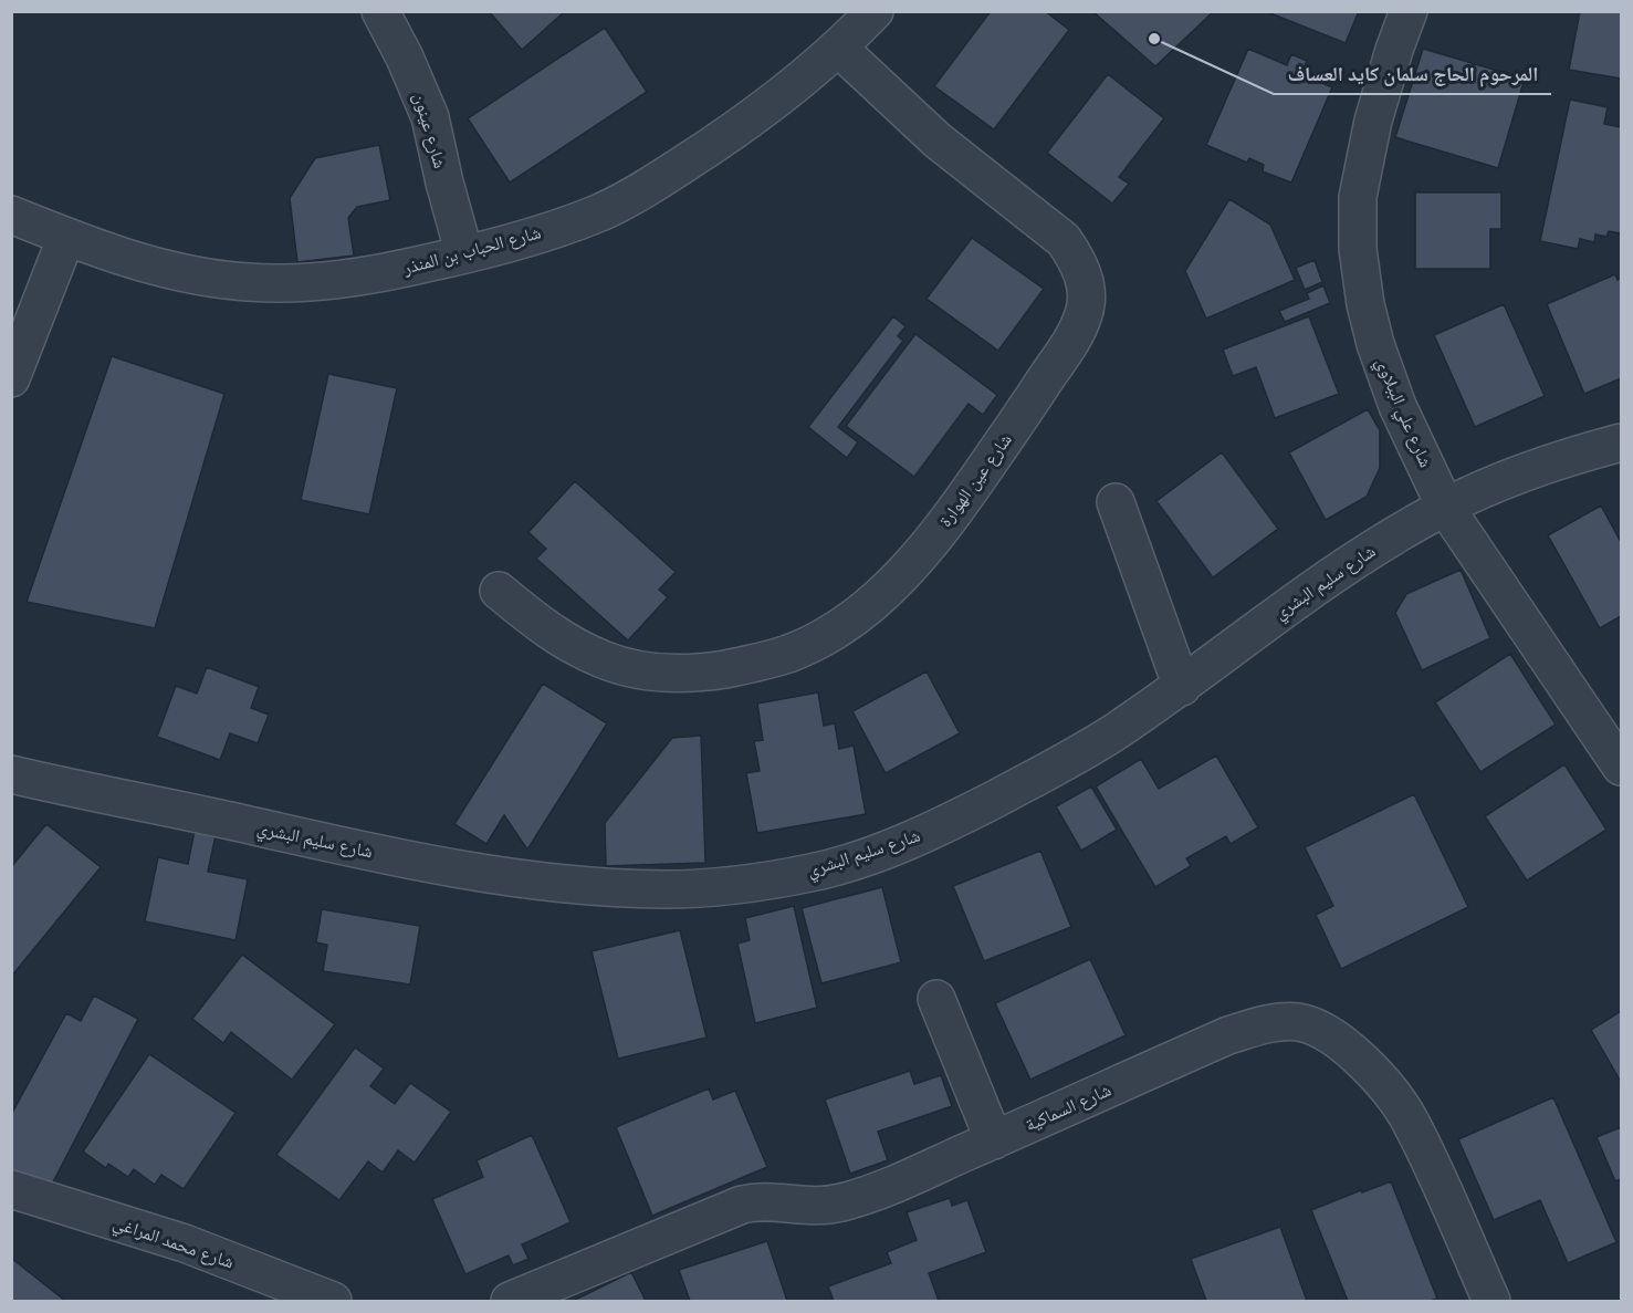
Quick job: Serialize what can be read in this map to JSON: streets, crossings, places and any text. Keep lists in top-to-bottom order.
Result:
{
  "streets": {
    "street": [
      "شارع عينون",
      "شارع الحباب بن المنذر",
      "شارع علي الببلاوي",
      "شارع عين الهوارة",
      "شارع سليم البشري",
      "شارع السماكية",
      "شارع محمد المراغي"
    ]
  },
  "crossings": [
    ["شارع عينون", "شارع الحباب بن المنذر"],
    ["شارع الحباب بن المنذر", "شارع عين الهوارة"],
    ["شارع علي الببلاوي", "شارع سليم البشري"]
  ],
  "places": ["المرحوم الحاج سلمان كايد العساف"]
}
